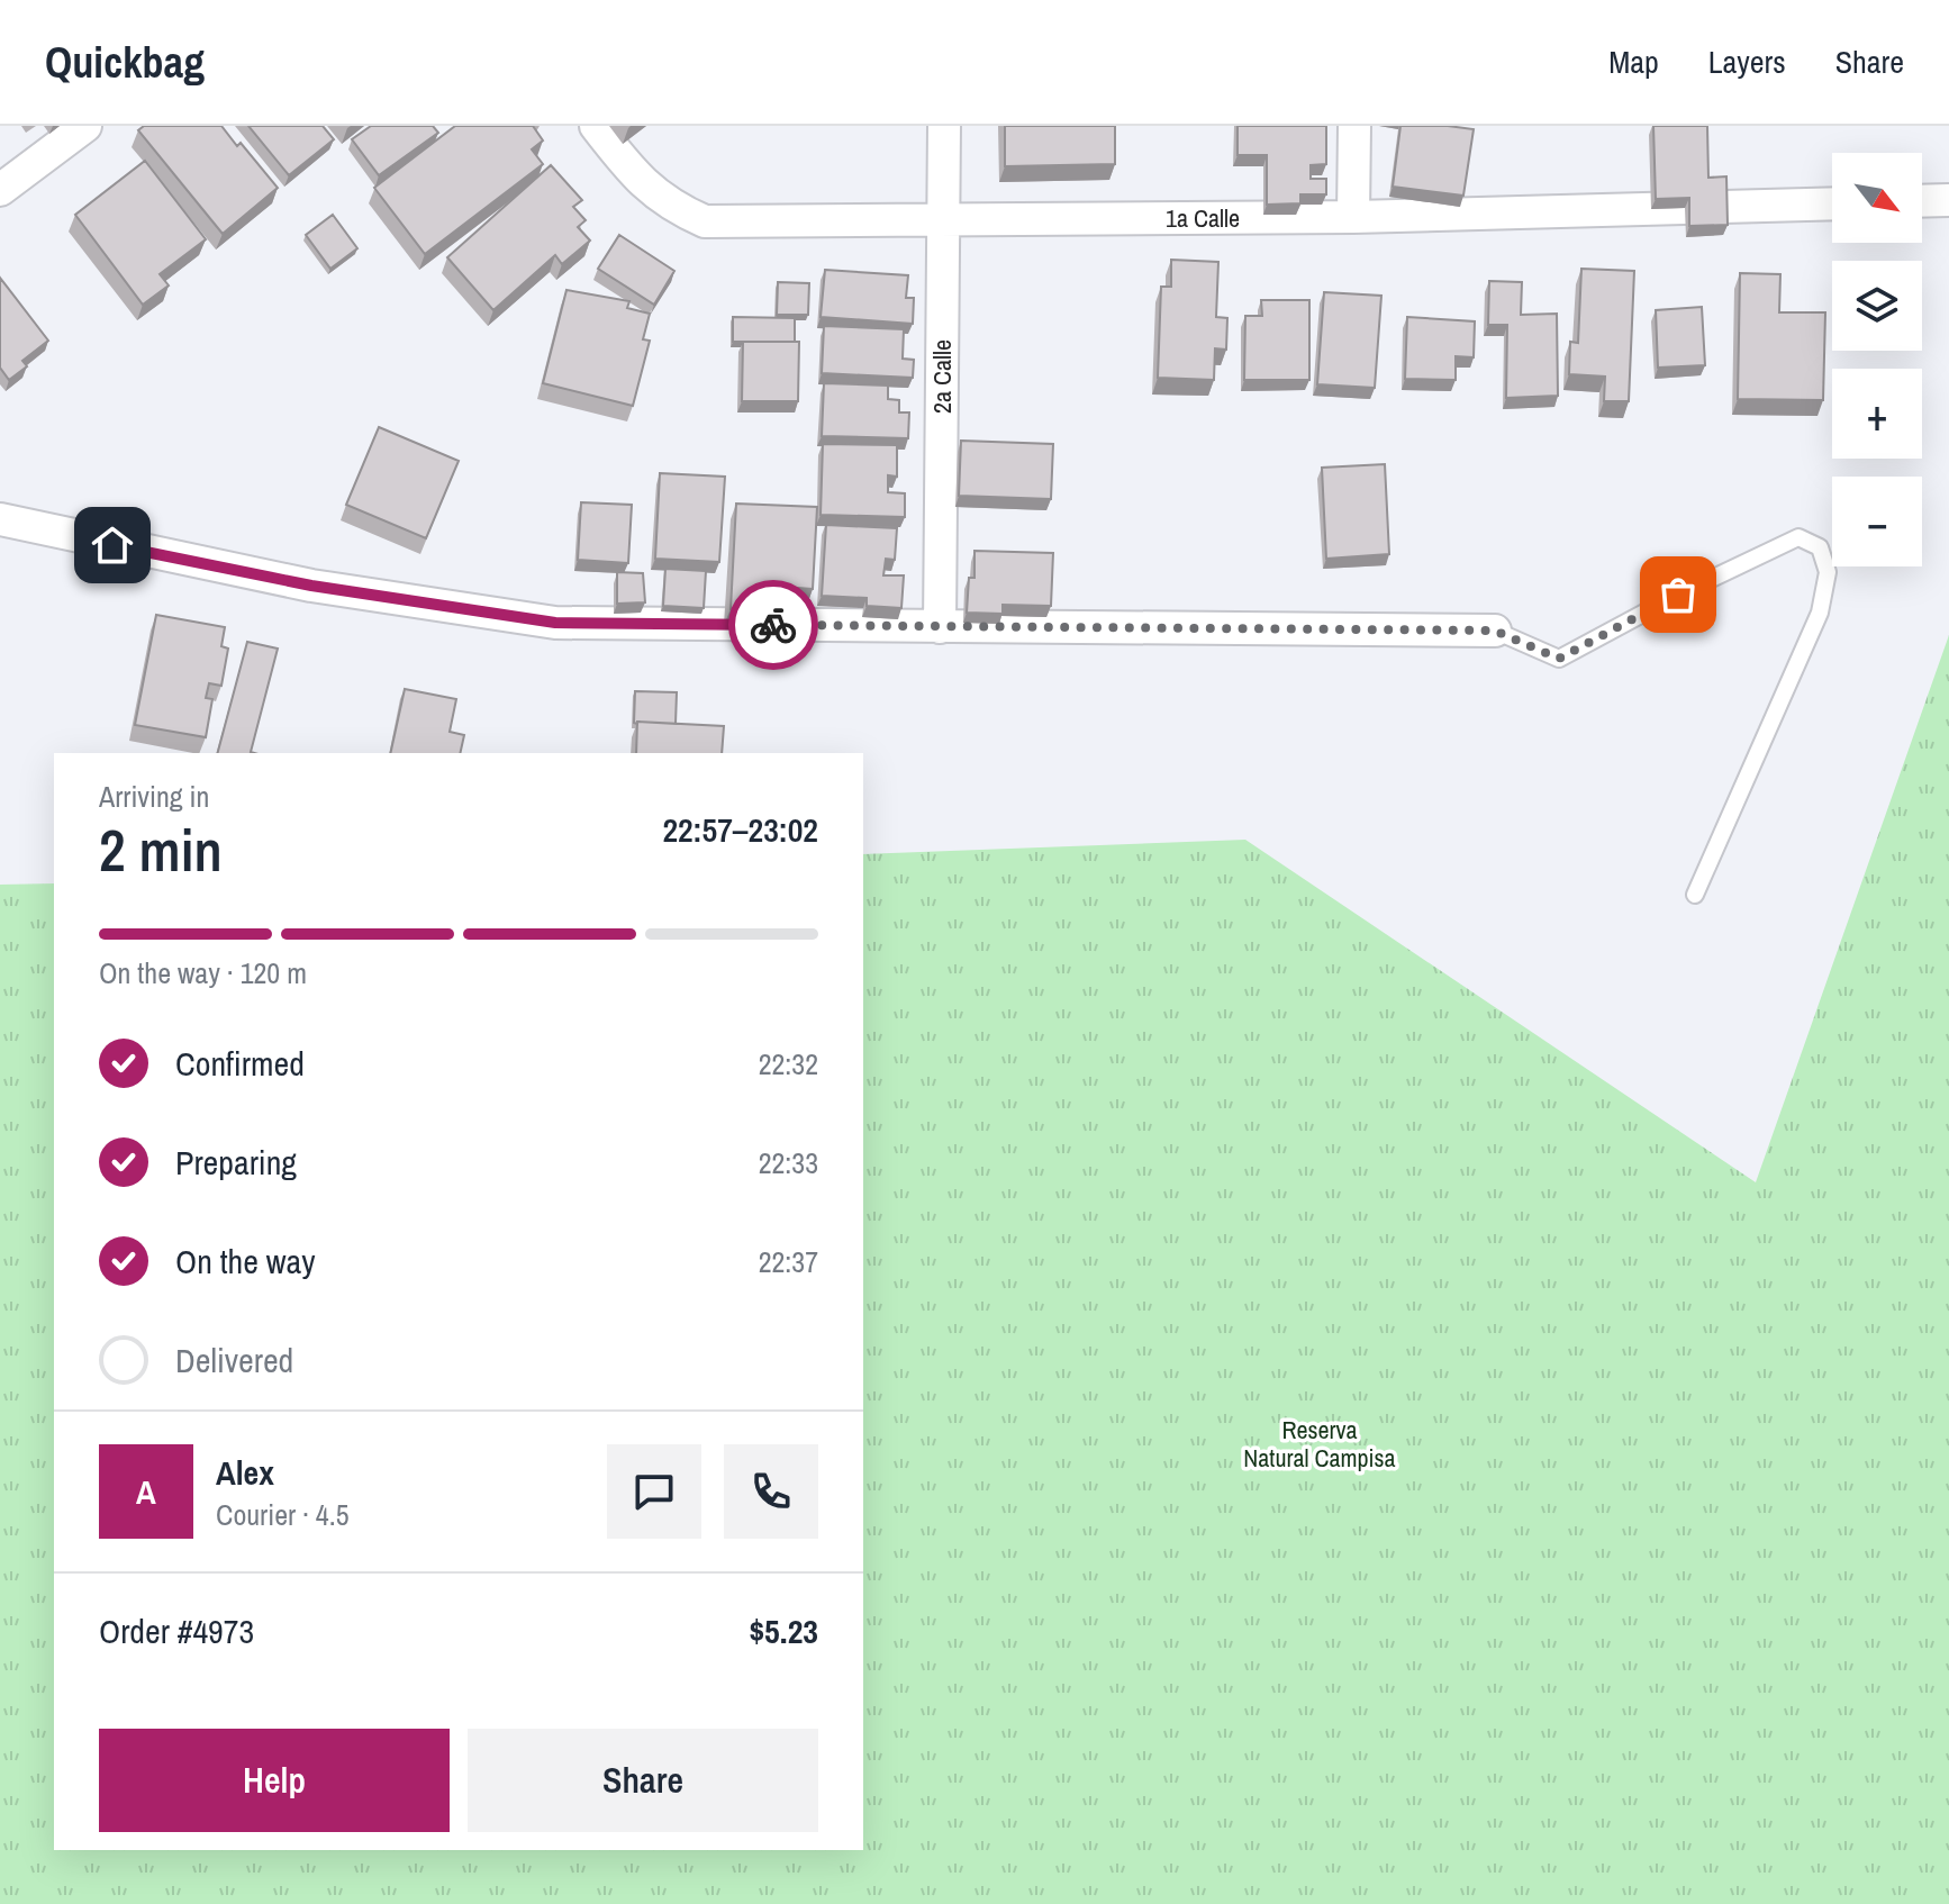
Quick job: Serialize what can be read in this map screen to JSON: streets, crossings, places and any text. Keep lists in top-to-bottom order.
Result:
{
  "streets": {
    "street": ["1a Calle", "2a Calle"]
  },
  "crossings": [
    ["1a Calle", "2a Calle"]
  ],
  "parks": ["Reserva Natural Campisa"],
  "north": "bottom right",
  "page": {
    "header": "Quickbag",
    "nav": ["Map", "Layers", "Share"],
    "map_buttons": ["+", "−"],
    "heading": ["2 min", "Arriving in", "22:57–23:02"],
    "panel": [
      "Alex",
      "Courier · 4.5",
      "Order #4973",
      "$5.23"
    ],
    "bar": "On the way · 120 m",
    "list": [
      ["Confirmed", "22:32"],
      ["Preparing", "22:33"],
      ["On the way", "22:37"],
      "Delivered"
    ],
    "round": "A",
    "buttons": ["Help", "Share"]
  }
}
